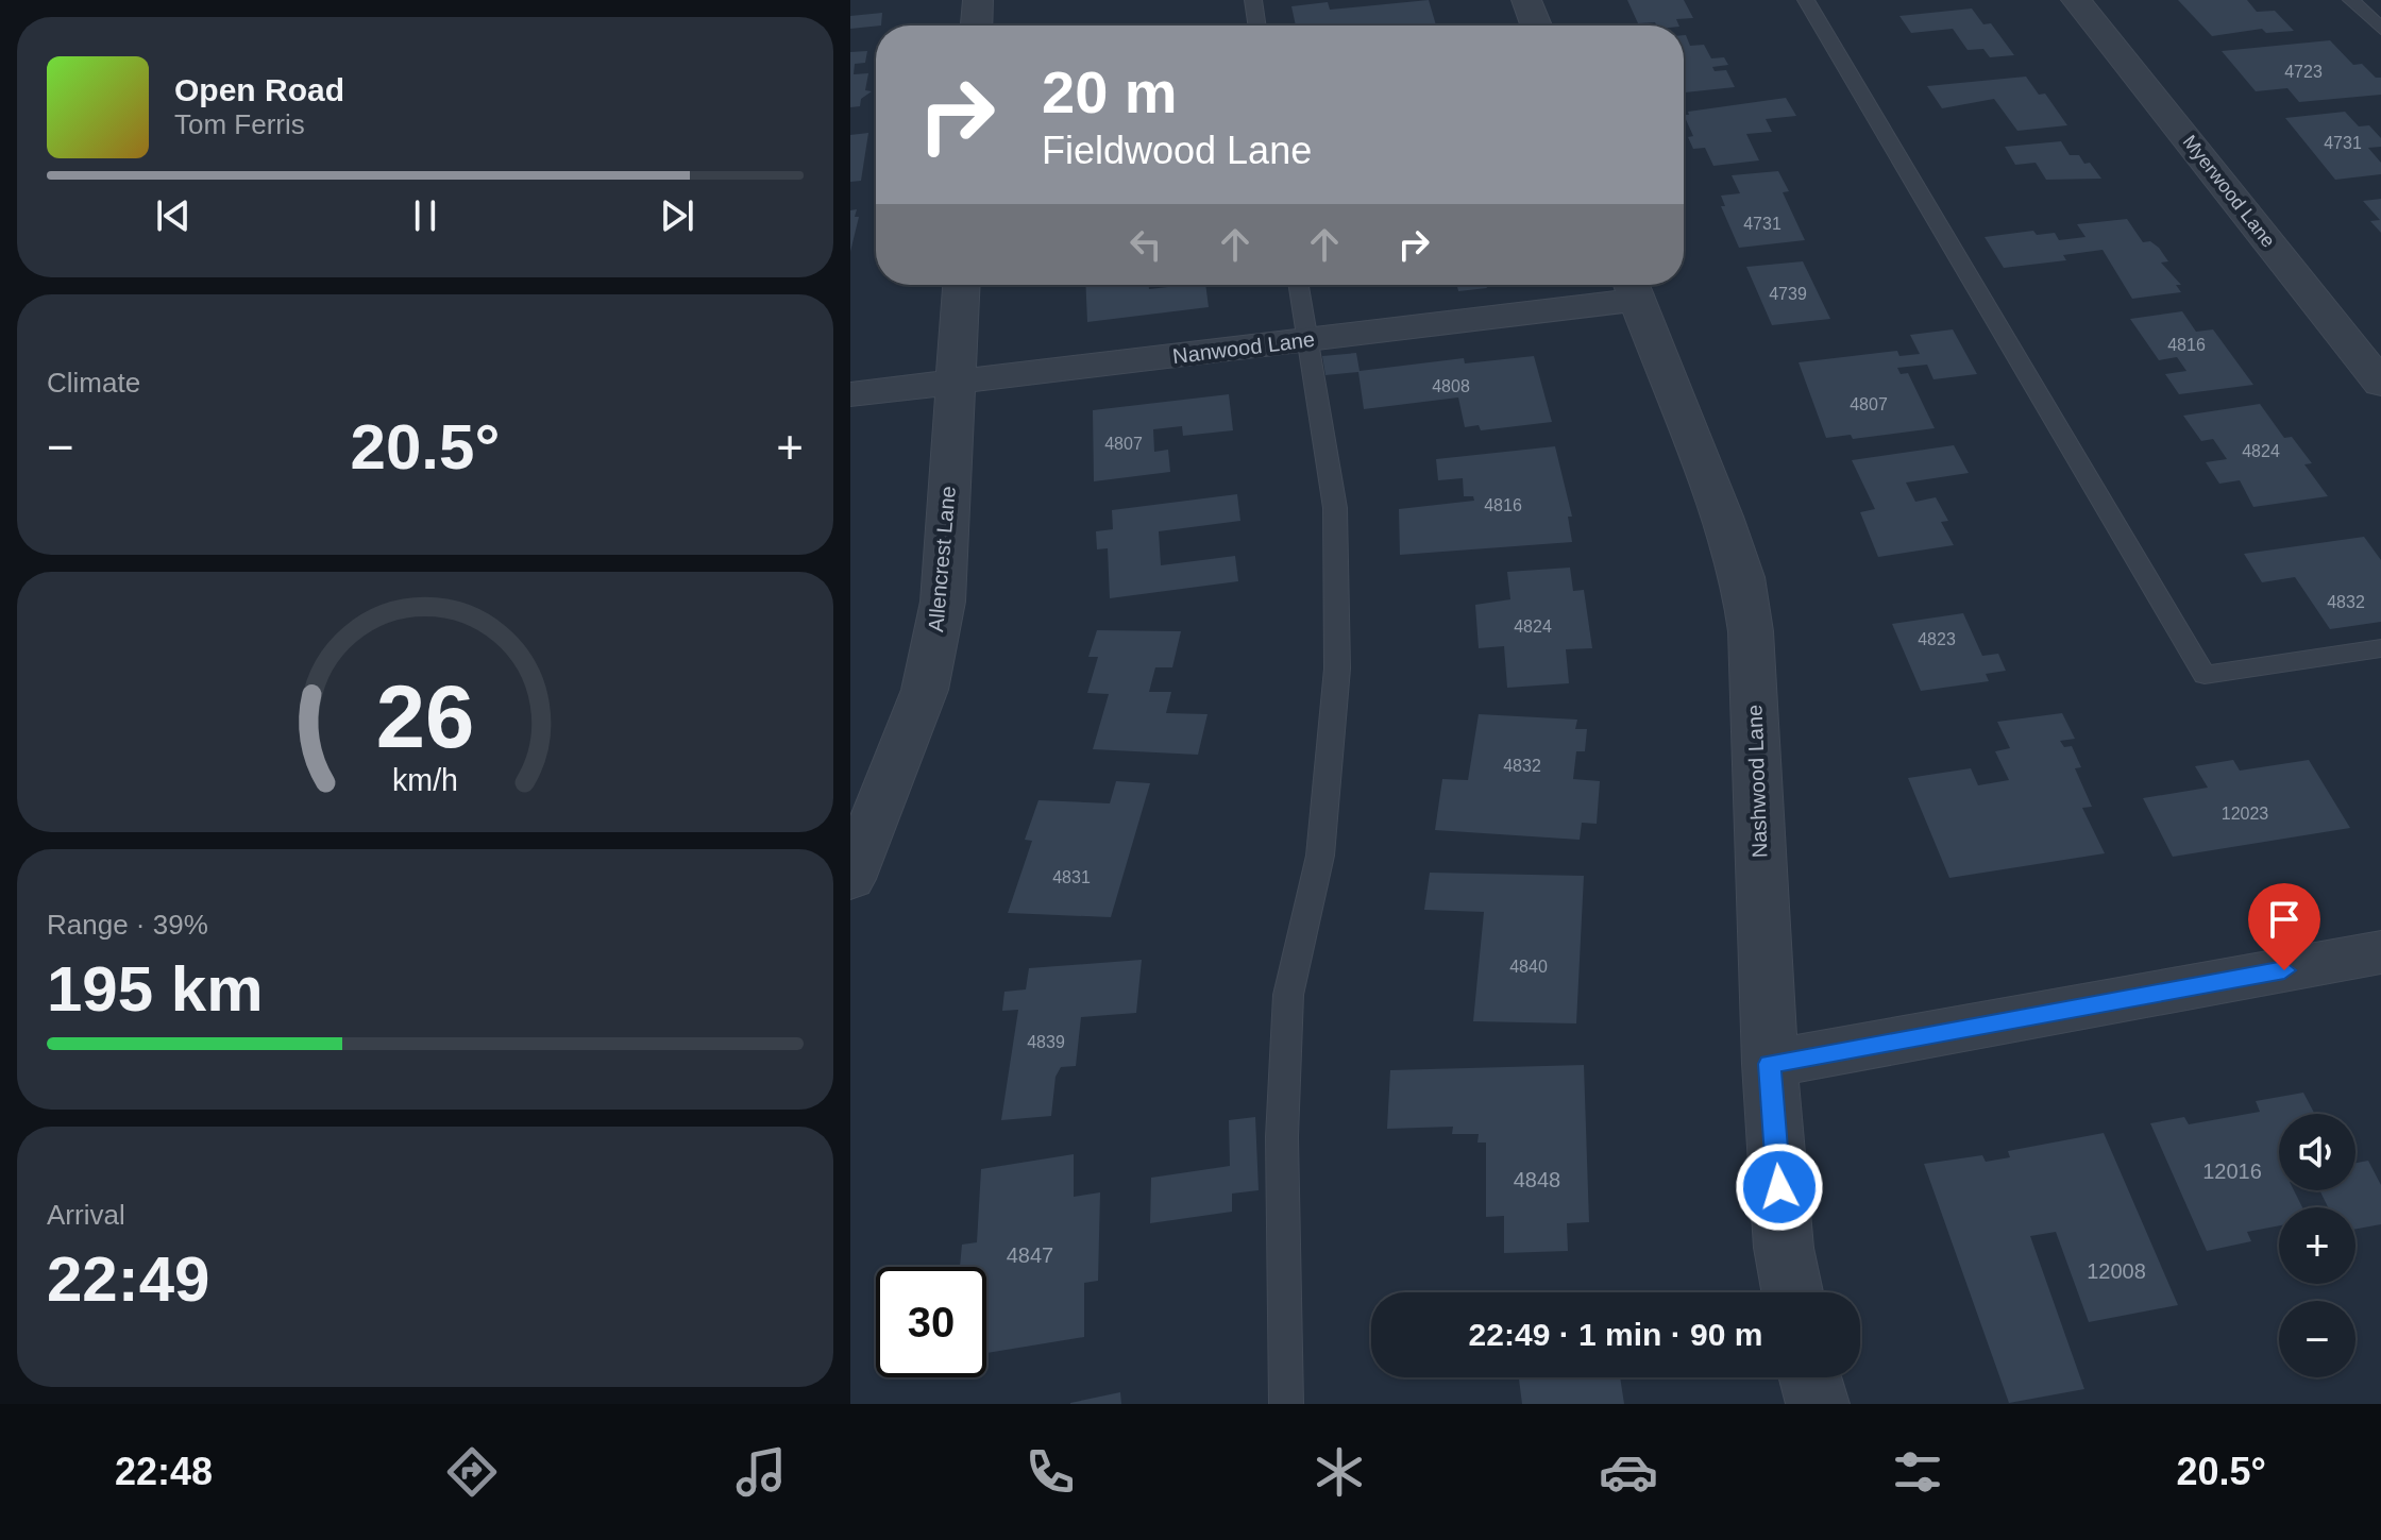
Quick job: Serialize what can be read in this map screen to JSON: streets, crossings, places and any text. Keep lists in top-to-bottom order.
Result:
{
  "streets": {
    "street": [
      "Myerwood Lane",
      "Nanwood Lane",
      "Allencrest Lane",
      "Nashwood Lane"
    ]
  },
  "crossings": [
    ["Nanwood Lane", "Allencrest Lane"],
    ["Nanwood Lane", "Nashwood Lane"]
  ],
  "house_numbers": [
    "4723",
    "4731",
    "4731",
    "4739",
    "4816",
    "4808",
    "4807",
    "4807",
    "4824",
    "4816",
    "4832",
    "4824",
    "4823",
    "4832",
    "12023",
    "4831",
    "4840",
    "4839",
    "12016",
    "4848",
    "4847",
    "12008"
  ],
  "page": {
    "turn": ["20 m", "Fieldwood Lane"],
    "song": ["Open Road", "Tom Ferris"],
    "tile": [
      "Climate",
      ["Range · 39%", "195 km"],
      ["Arrival", "22:49"]
    ],
    "heat": ["−", "20.5°", "+"],
    "map_buttons": ["+", "−"],
    "limit": "30",
    "trip": "22:49 · 1 min · 90 m",
    "tabs": ["22:48", "20.5°"],
    "gauge": ["26", "km/h"]
  }
}
